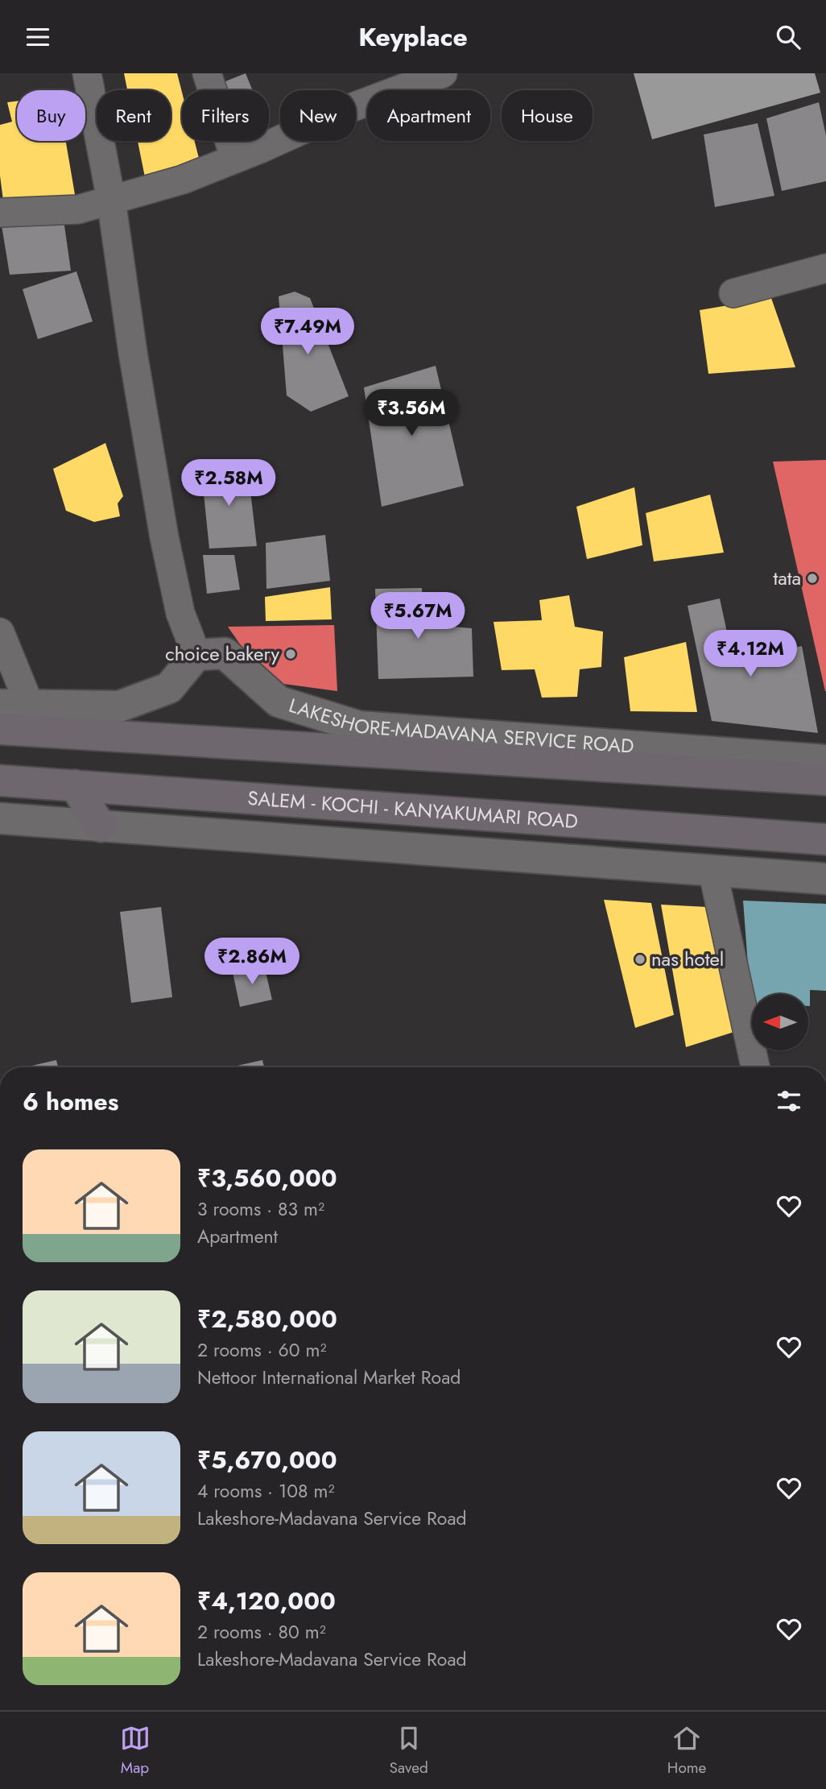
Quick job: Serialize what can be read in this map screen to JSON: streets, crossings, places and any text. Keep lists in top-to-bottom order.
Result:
{
  "streets": {
    "highway": ["SALEM - KOCHI - KANYAKUMARI ROAD"],
    "street": ["LAKESHORE-MADAVANA SERVICE ROAD"]
  },
  "places": ["tata", "choice bakery", "nas hotel"],
  "north": "left",
  "page": {
    "header": "Keyplace",
    "chip": [
      "Buy",
      "Rent",
      "Filters",
      "New",
      "Apartment",
      "House"
    ],
    "price": [
      "₹7.49M",
      "₹3.56M",
      "₹2.58M",
      "₹5.67M",
      "₹4.12M",
      "₹2.86M"
    ],
    "heading": "6 homes",
    "list": [
      {
        "name": "₹3,560,000",
        "note": "3 rooms · 83 m² · Apartment"
      },
      {
        "name": "₹2,580,000",
        "note": "2 rooms · 60 m² · Nettoor International Market Road"
      },
      {
        "name": "₹5,670,000",
        "note": "4 rooms · 108 m² · Lakeshore-Madavana Service Road"
      },
      {
        "name": "₹4,120,000",
        "note": "2 rooms · 80 m² · Lakeshore-Madavana Service Road"
      }
    ],
    "tabs": ["Map", "Saved", "Home"]
  }
}
